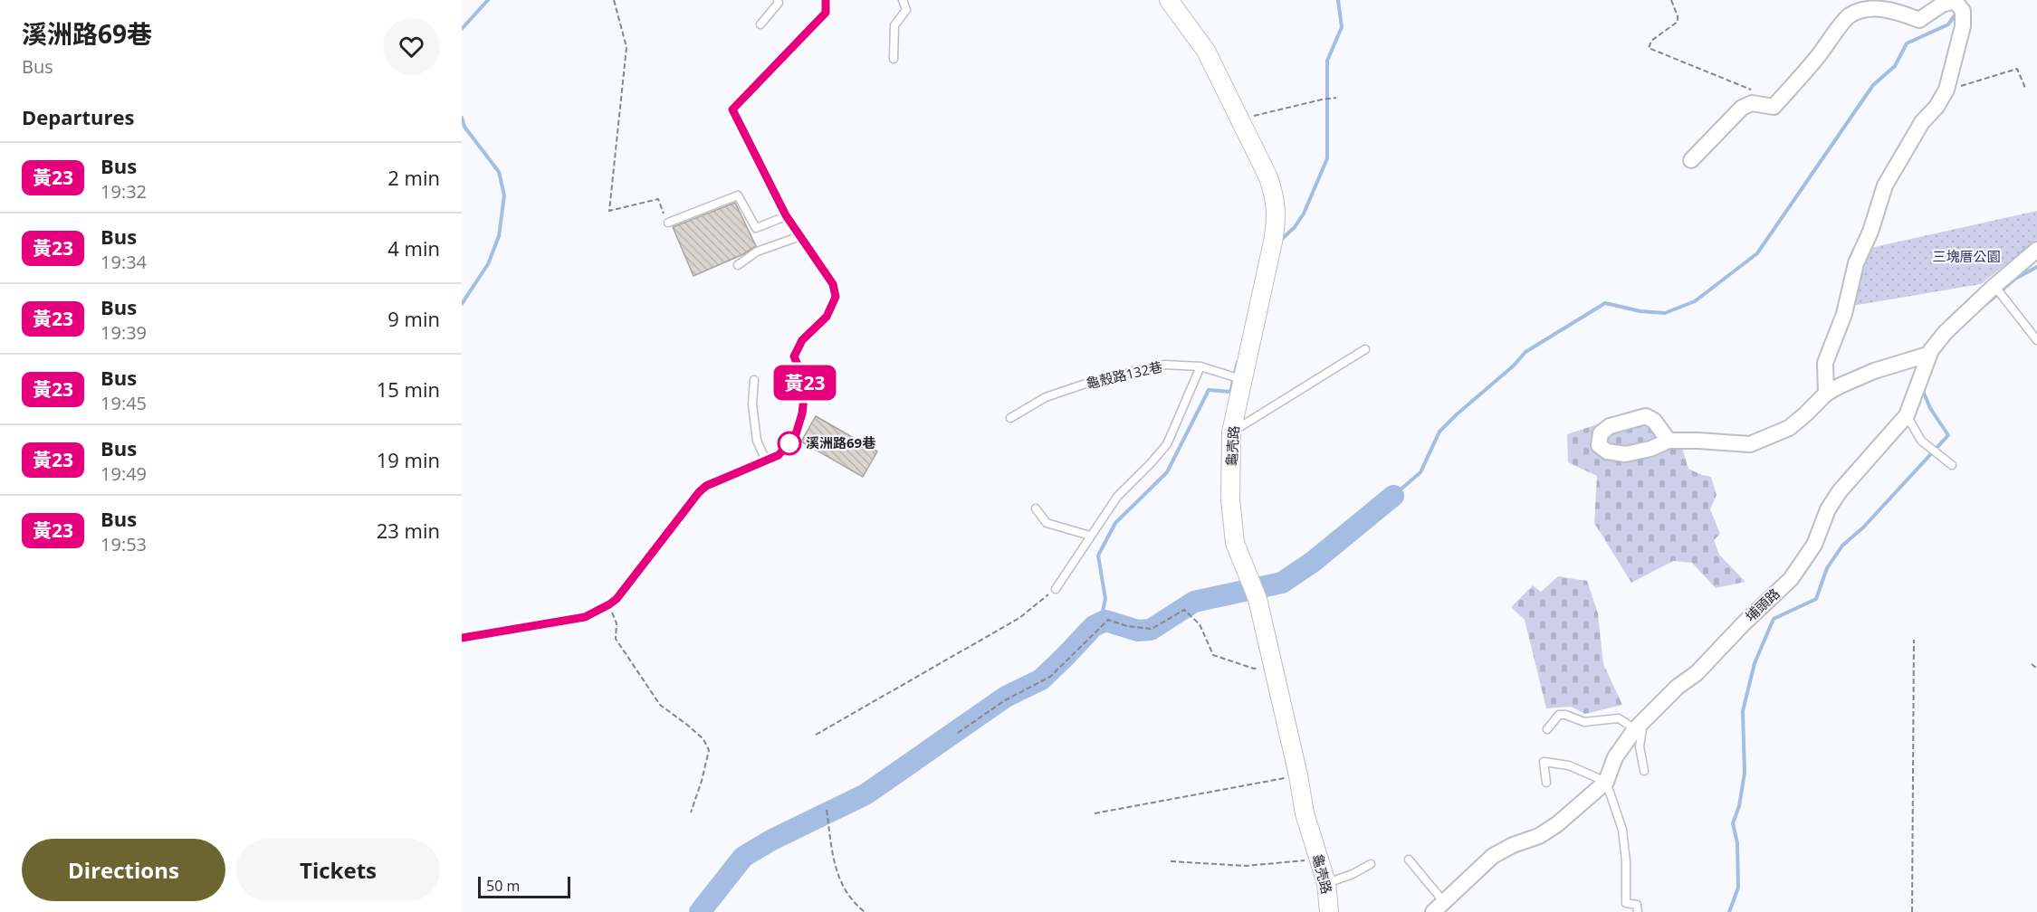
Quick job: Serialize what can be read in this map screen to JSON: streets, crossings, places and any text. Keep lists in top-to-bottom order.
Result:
{
  "streets": {
    "street": ["龜壳路", "埔頭路"],
    "lane": ["龜殼路132巷"]
  },
  "crossings": [
    ["龜殼路132巷", "龜壳路"]
  ],
  "parks": ["三塊厝公園"],
  "places": ["溪洲路69巷"],
  "lines": ["bus line 黃23"],
  "scale_bar": "50 m",
  "page": {
    "heading": [
      ["溪洲路69巷", "Bus"],
      "Departures"
    ],
    "on_map": "黃23",
    "list": [
      {
        "mark": "黃23",
        "name": "Bus",
        "note": "19:32",
        "value": "2 min"
      },
      {
        "mark": "黃23",
        "name": "Bus",
        "note": "19:34",
        "value": "4 min"
      },
      {
        "mark": "黃23",
        "name": "Bus",
        "note": "19:39",
        "value": "9 min"
      },
      {
        "mark": "黃23",
        "name": "Bus",
        "note": "19:45",
        "value": "15 min"
      },
      {
        "mark": "黃23",
        "name": "Bus",
        "note": "19:49",
        "value": "19 min"
      },
      {
        "mark": "黃23",
        "name": "Bus",
        "note": "19:53",
        "value": "23 min"
      }
    ],
    "buttons": ["Directions", "Tickets"],
    "scale": "50 m"
  }
}
